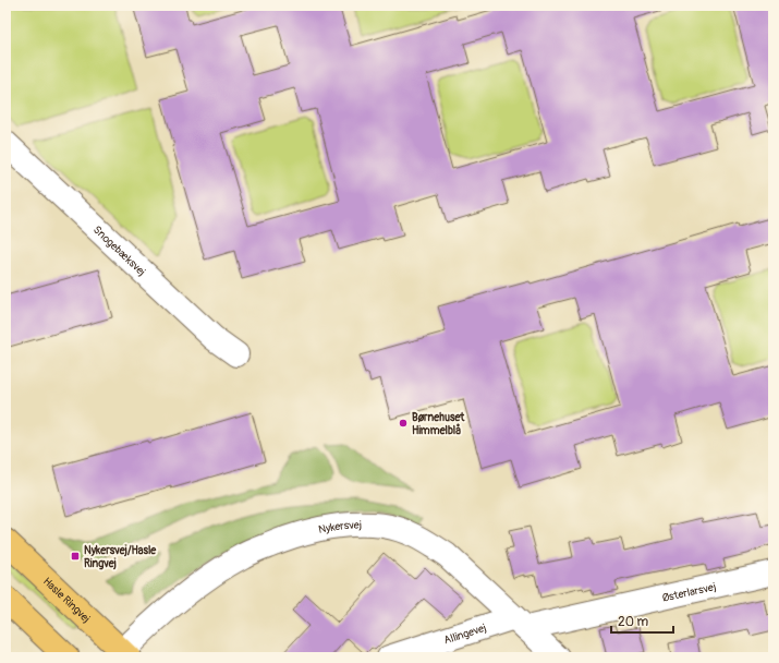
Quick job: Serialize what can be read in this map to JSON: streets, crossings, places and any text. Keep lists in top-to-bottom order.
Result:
{
  "streets": {
    "main road": ["Hasle Ringvej"],
    "street": [
      "Snogebæksvej",
      "Nykersvej",
      "Østerlarsvej",
      "Allingevej"
    ]
  },
  "crossings": [
    ["Nykersvej", "Østerlarsvej"],
    ["Nykersvej", "Hasle Ringvej"],
    ["Nykersvej", "Allingevej"],
    ["Østerlarsvej", "Allingevej"]
  ],
  "places": {
    "other": ["Børnehuset Himmelblå"],
    "transit": ["Nykersvej/Hasle Ringvej"]
  },
  "scale_bar": "20 m"
}
